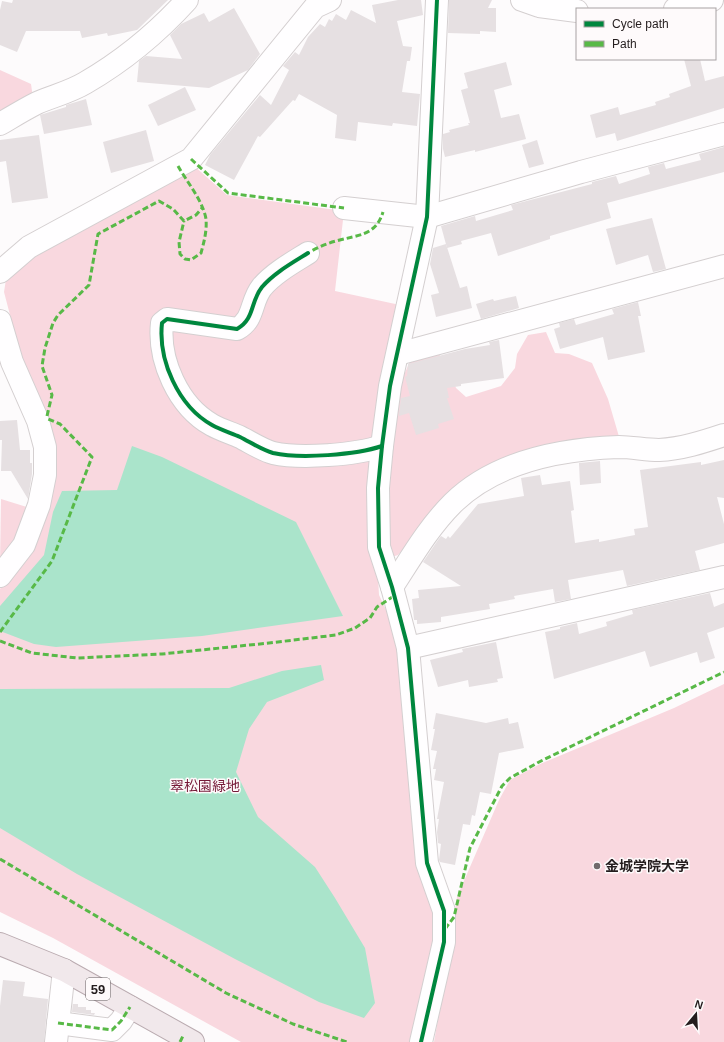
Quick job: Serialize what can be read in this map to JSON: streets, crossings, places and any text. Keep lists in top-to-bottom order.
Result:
{
  "streets": {
    "main road": ["59"]
  },
  "parks": ["翠松園緑地"],
  "places": ["金城学院大学"],
  "legend": ["Cycle path", "Path"],
  "north": "top"
}
